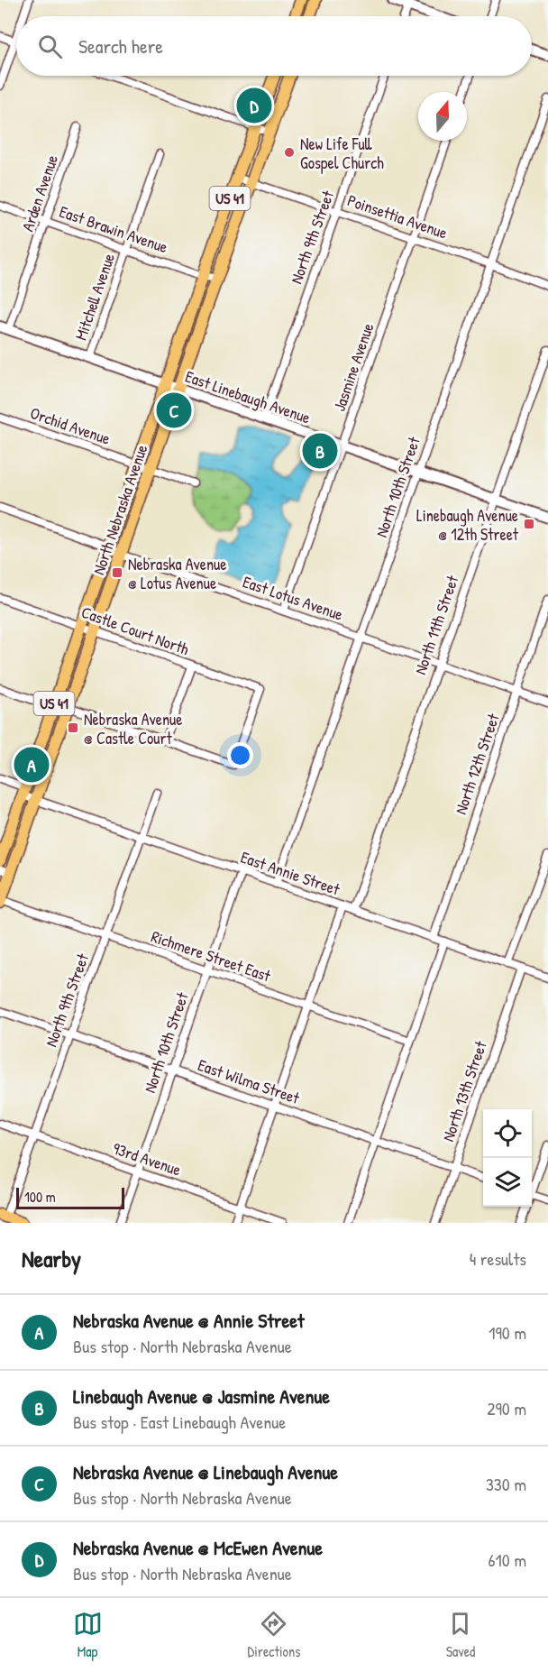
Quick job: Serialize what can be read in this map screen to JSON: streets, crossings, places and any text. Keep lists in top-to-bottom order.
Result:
{
  "streets": {
    "main road": ["US 41", "North Nebraska Avenue"],
    "street": [
      "Arden Avenue",
      "Poinsettia Avenue",
      "East Brawin Avenue",
      "North 9th Street",
      "Mitchell Avenue",
      "Jasmine Avenue",
      "East Linebaugh Avenue",
      "Orchid Avenue",
      "North 10th Street",
      "East Lotus Avenue",
      "North 11th Street",
      "Castle Court North",
      "North 12th Street",
      "East Annie Street",
      "Richmere Street East",
      "East Wilma Street",
      "North 13th Street",
      "93rd Avenue"
    ]
  },
  "crossings": [
    ["Arden Avenue", "East Brawin Avenue"],
    ["Arden Avenue", "East Linebaugh Avenue"],
    ["Poinsettia Avenue", "North 9th Street"],
    ["Poinsettia Avenue", "Jasmine Avenue"],
    ["Poinsettia Avenue", "North 10th Street"],
    ["Poinsettia Avenue", "North Nebraska Avenue"],
    ["East Brawin Avenue", "Mitchell Avenue"],
    ["East Brawin Avenue", "North Nebraska Avenue"],
    ["North 9th Street", "East Linebaugh Avenue"],
    ["North 9th Street", "East Annie Street"],
    ["North 9th Street", "Richmere Street East"],
    ["North 9th Street", "East Wilma Street"],
    ["North 9th Street", "93rd Avenue"],
    ["Mitchell Avenue", "East Linebaugh Avenue"],
    ["Jasmine Avenue", "East Linebaugh Avenue"],
    ["Jasmine Avenue", "East Lotus Avenue"],
    ["East Linebaugh Avenue", "North 10th Street"],
    ["East Linebaugh Avenue", "North Nebraska Avenue"],
    ["East Linebaugh Avenue", "North 11th Street"],
    ["Orchid Avenue", "North Nebraska Avenue"],
    ["North 10th Street", "East Lotus Avenue"],
    ["North 10th Street", "East Annie Street"],
    ["North 10th Street", "Richmere Street East"],
    ["North 10th Street", "East Wilma Street"],
    ["North 10th Street", "93rd Avenue"],
    ["North Nebraska Avenue", "East Lotus Avenue"],
    ["North Nebraska Avenue", "Castle Court North"],
    ["North Nebraska Avenue", "East Annie Street"],
    ["North Nebraska Avenue", "Richmere Street East"],
    ["East Lotus Avenue", "North 11th Street"],
    ["East Lotus Avenue", "North 12th Street"],
    ["North 11th Street", "East Annie Street"],
    ["North 12th Street", "East Annie Street"],
    ["East Annie Street", "North 13th Street"],
    ["East Wilma Street", "North 13th Street"]
  ],
  "places": {
    "other": ["New Life Full Gospel Church"],
    "transit": ["Linebaugh Avenue @ 12th Street", "Nebraska Avenue @ Lotus Avenue", "Nebraska Avenue @ Castle Court"]
  },
  "scale_bar": "100 m",
  "north": "top",
  "page": {
    "search": "Search here",
    "pins": [
      "D",
      "C",
      "B",
      "A"
    ],
    "scale": "100 m",
    "heading": ["Nearby", "4 results"],
    "list": [
      {
        "mark": "A",
        "name": "Nebraska Avenue @ Annie Street",
        "note": "Bus stop · North Nebraska Avenue",
        "value": "190 m"
      },
      {
        "mark": "B",
        "name": "Linebaugh Avenue @ Jasmine Avenue",
        "note": "Bus stop · East Linebaugh Avenue",
        "value": "290 m"
      },
      {
        "mark": "C",
        "name": "Nebraska Avenue @ Linebaugh Avenue",
        "note": "Bus stop · North Nebraska Avenue",
        "value": "330 m"
      },
      {
        "mark": "D",
        "name": "Nebraska Avenue @ McEwen Avenue",
        "note": "Bus stop · North Nebraska Avenue",
        "value": "610 m"
      }
    ],
    "nav": ["Map", "Directions", "Saved"]
  }
}
